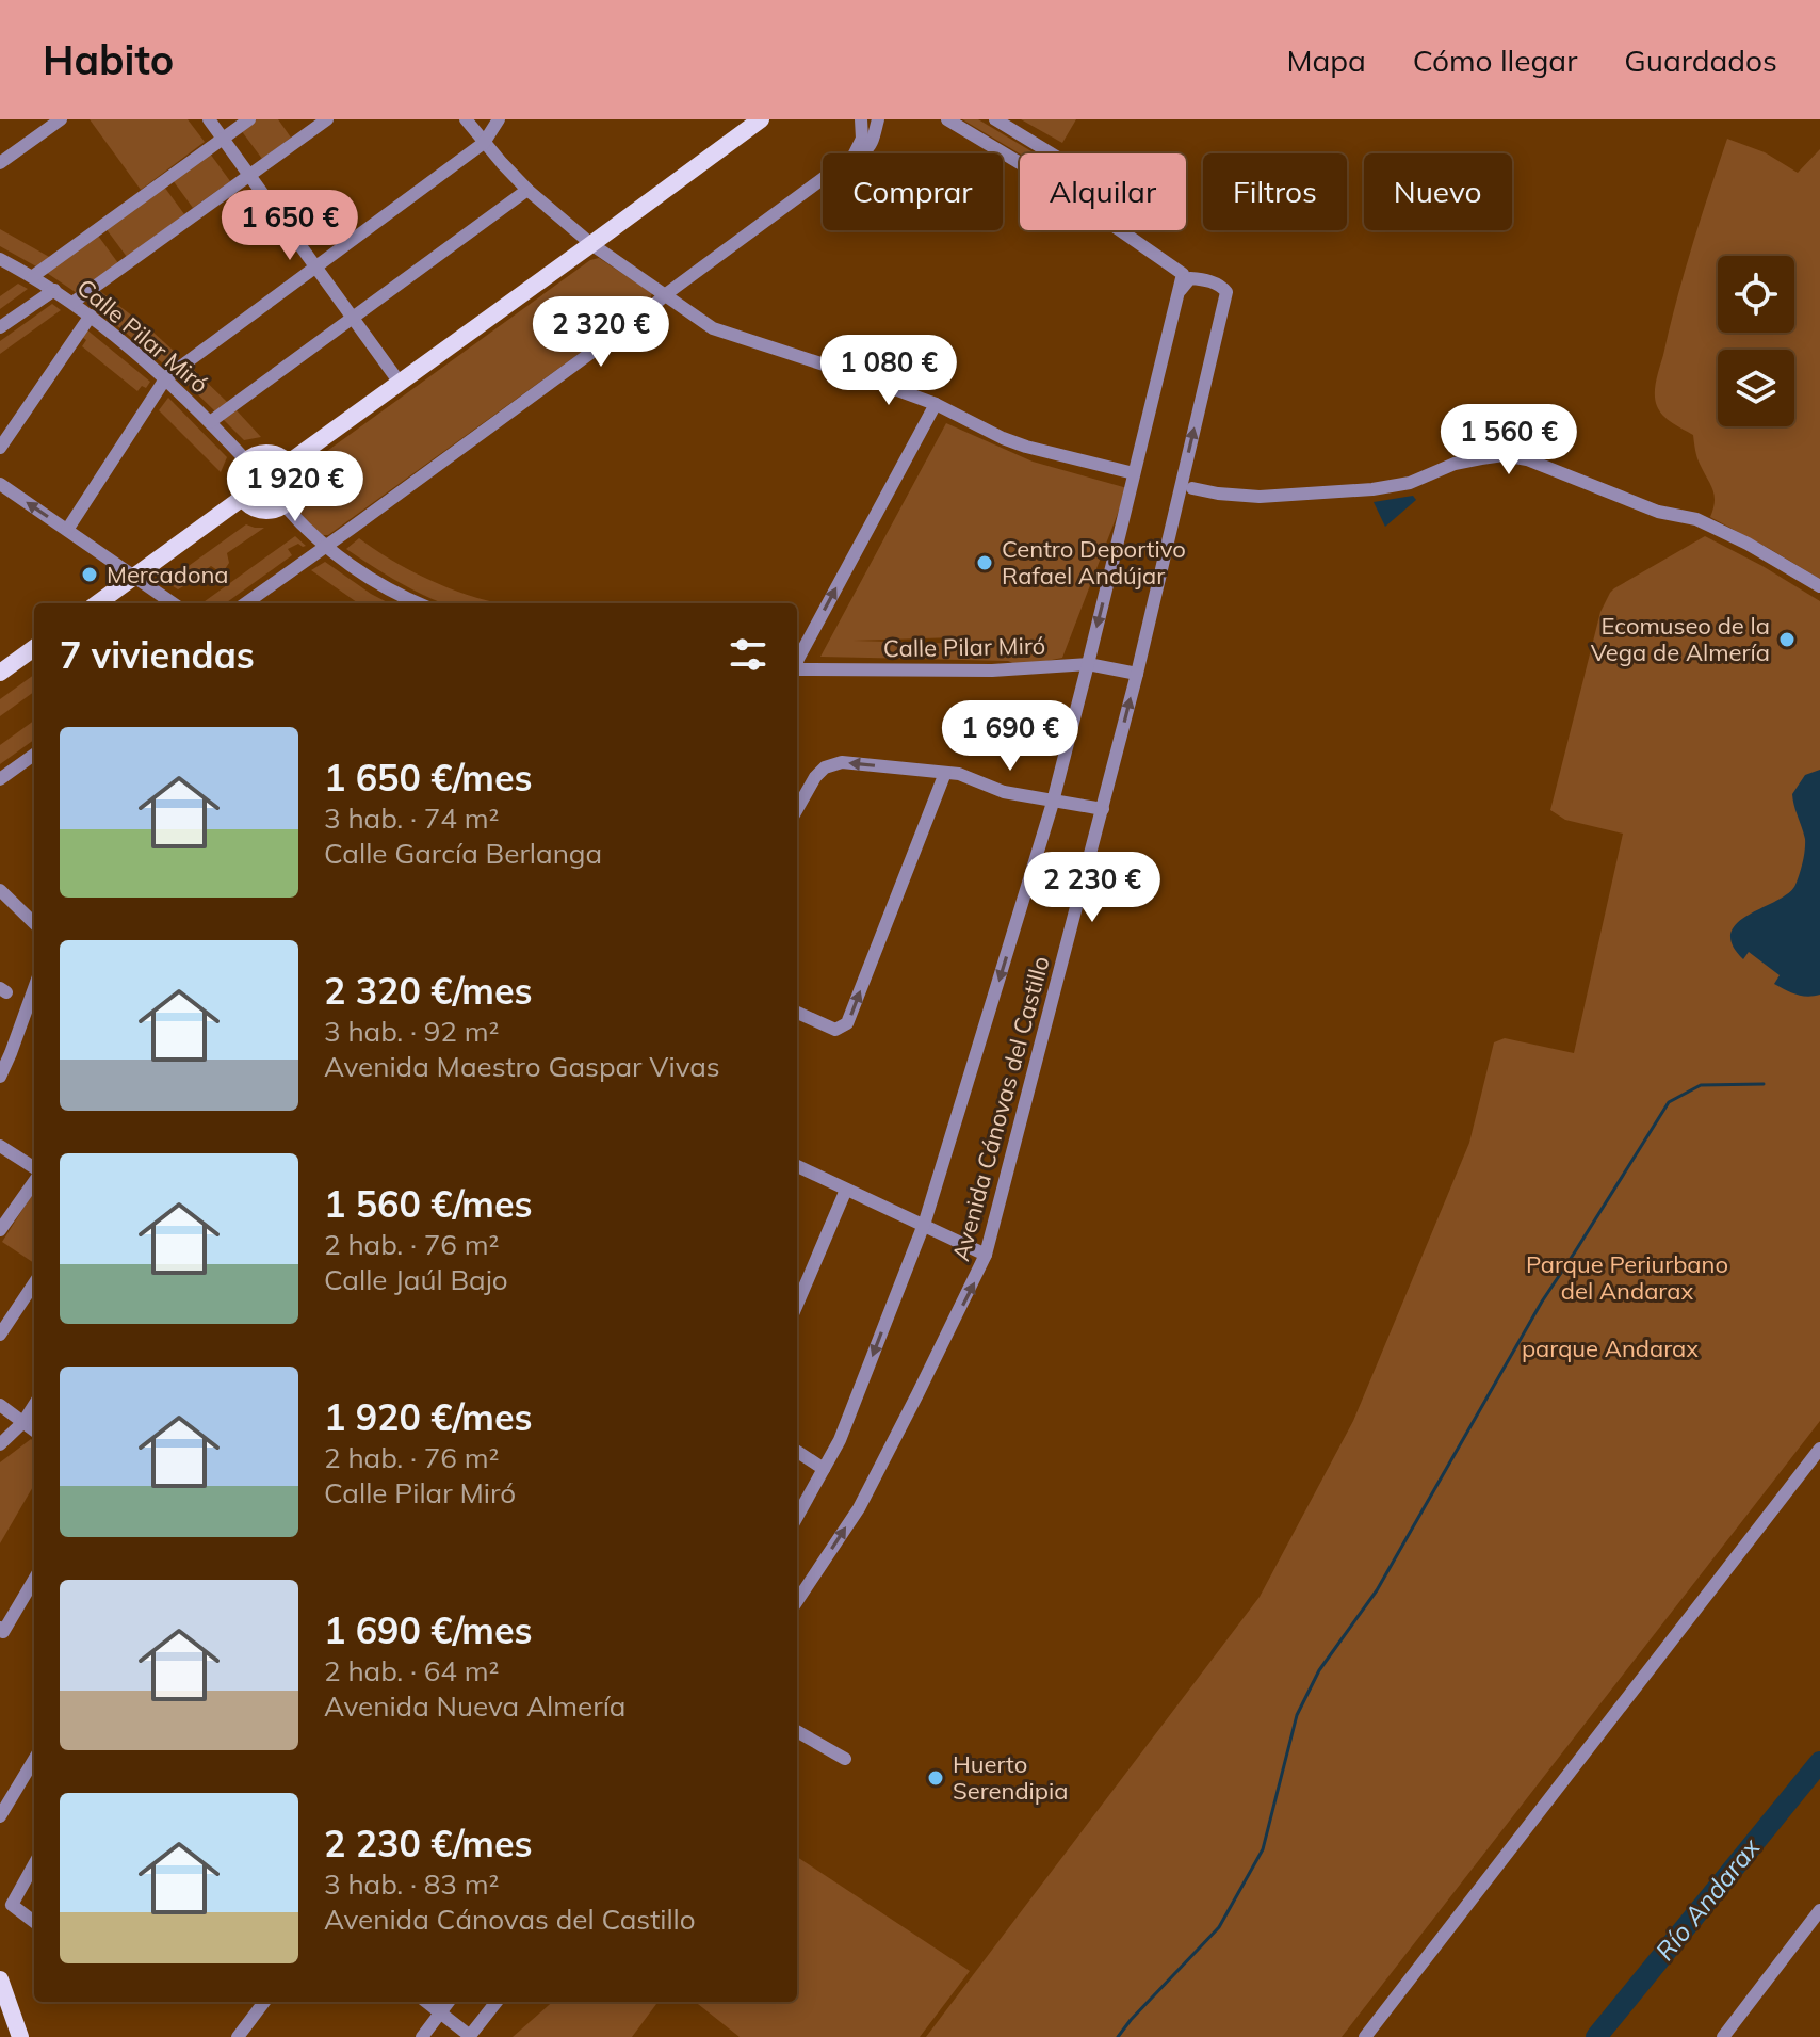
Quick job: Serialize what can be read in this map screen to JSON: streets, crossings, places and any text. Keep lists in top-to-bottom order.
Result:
{
  "streets": {
    "street": ["Calle Pilar Miró", "Avenida Cánovas del Castillo"]
  },
  "crossings": [
    ["Calle Pilar Miró", "Avenida Cánovas del Castillo"]
  ],
  "water": ["Río Andarax"],
  "parks": ["Parque Periurbano del Andarax", "parque Andarax"],
  "places": [
    "Centro Deportivo Rafael Andújar",
    "Mercadona",
    "Ecomuseo de la Vega de Almería",
    "Huerto Serendipia"
  ],
  "page": {
    "header": "Habito",
    "nav": ["Mapa", "Cómo llegar", "Guardados"],
    "chip": [
      "Comprar",
      "Alquilar",
      "Filtros",
      "Nuevo"
    ],
    "price": [
      "1 650 €",
      "2 320 €",
      "1 080 €",
      "1 560 €",
      "1 920 €",
      "1 690 €",
      "2 230 €"
    ],
    "heading": "7 viviendas",
    "list": [
      {
        "name": "1 650 €/mes",
        "note": "3 hab. · 74 m² · Calle García Berlanga"
      },
      {
        "name": "2 320 €/mes",
        "note": "3 hab. · 92 m² · Avenida Maestro Gaspar Vivas"
      },
      {
        "name": "1 560 €/mes",
        "note": "2 hab. · 76 m² · Calle Jaúl Bajo"
      },
      {
        "name": "1 920 €/mes",
        "note": "2 hab. · 76 m² · Calle Pilar Miró"
      },
      {
        "name": "1 690 €/mes",
        "note": "2 hab. · 64 m² · Avenida Nueva Almería"
      },
      {
        "name": "2 230 €/mes",
        "note": "3 hab. · 83 m² · Avenida Cánovas del Castillo"
      }
    ]
  }
}
